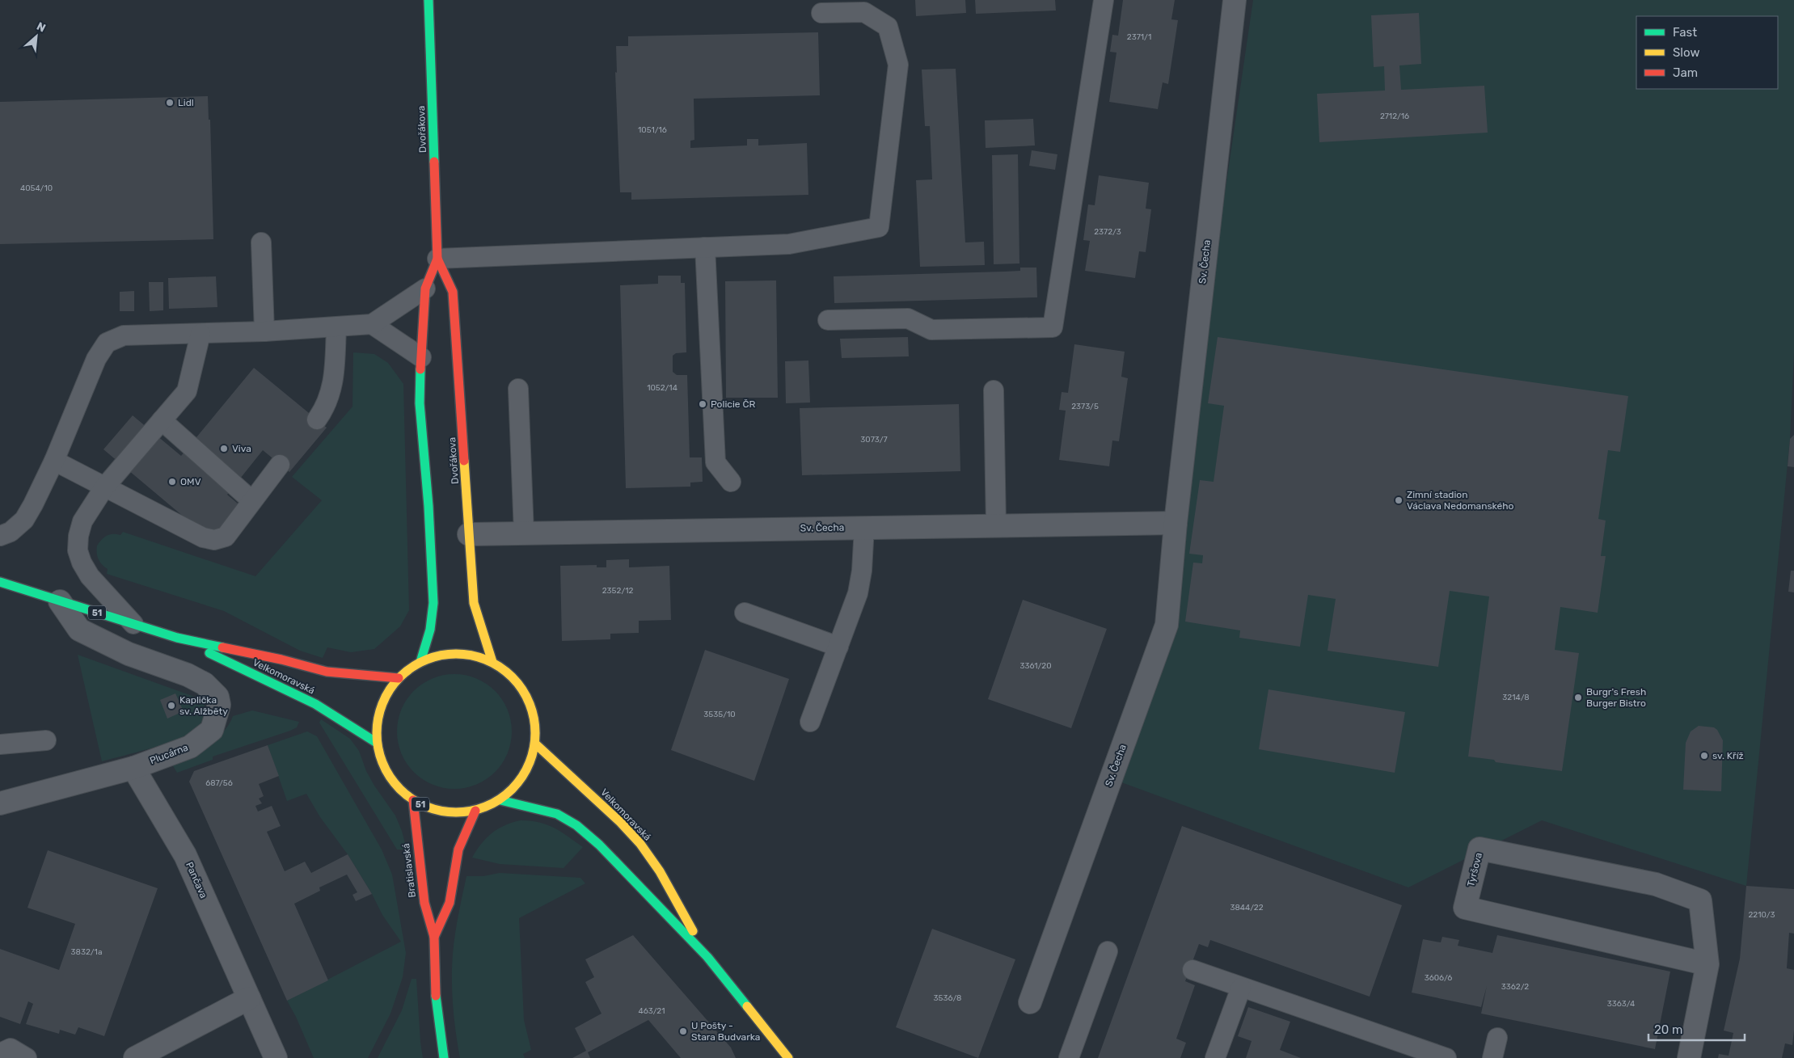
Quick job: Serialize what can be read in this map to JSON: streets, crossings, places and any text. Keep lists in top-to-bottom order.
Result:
{
  "streets": {
    "main road": [
      "Dvořákova",
      "51",
      "Velkomoravská",
      "Bratislavská"
    ],
    "street": [
      "Sv. Čecha",
      "Plucárna",
      "Tyršova",
      "Pančava"
    ]
  },
  "crossings": [
    ["Dvořákova", "Sv. Čecha"],
    ["Dvořákova", "51"],
    ["51", "Velkomoravská"],
    ["51", "Bratislavská"],
    ["Velkomoravská", "Plucárna"],
    ["Plucárna", "Pančava"]
  ],
  "places": [
    "Lidl",
    "Policie ČR",
    "Viva",
    "OMV",
    "Zimní stadion Václava Nedomanského",
    "Burgr's Fresh Burger Bistro",
    "Kaplička sv. Alžběty",
    "sv. Kříž",
    "U Pošty - Stara Budvarka"
  ],
  "house_numbers": [
    "2371/1",
    "2712/16",
    "1051/16",
    "4054/10",
    "2372/3",
    "1052/14",
    "2373/5",
    "3073/7",
    "2352/12",
    "3361/20",
    "3214/8",
    "3535/10",
    "687/56",
    "3844/22",
    "2210/3",
    "3832/1a",
    "3606/6",
    "3362/2",
    "3536/8",
    "3363/4",
    "463/21"
  ],
  "legend": ["Fast", "Slow", "Jam"],
  "scale_bar": "20 m",
  "north": "top right"
}
